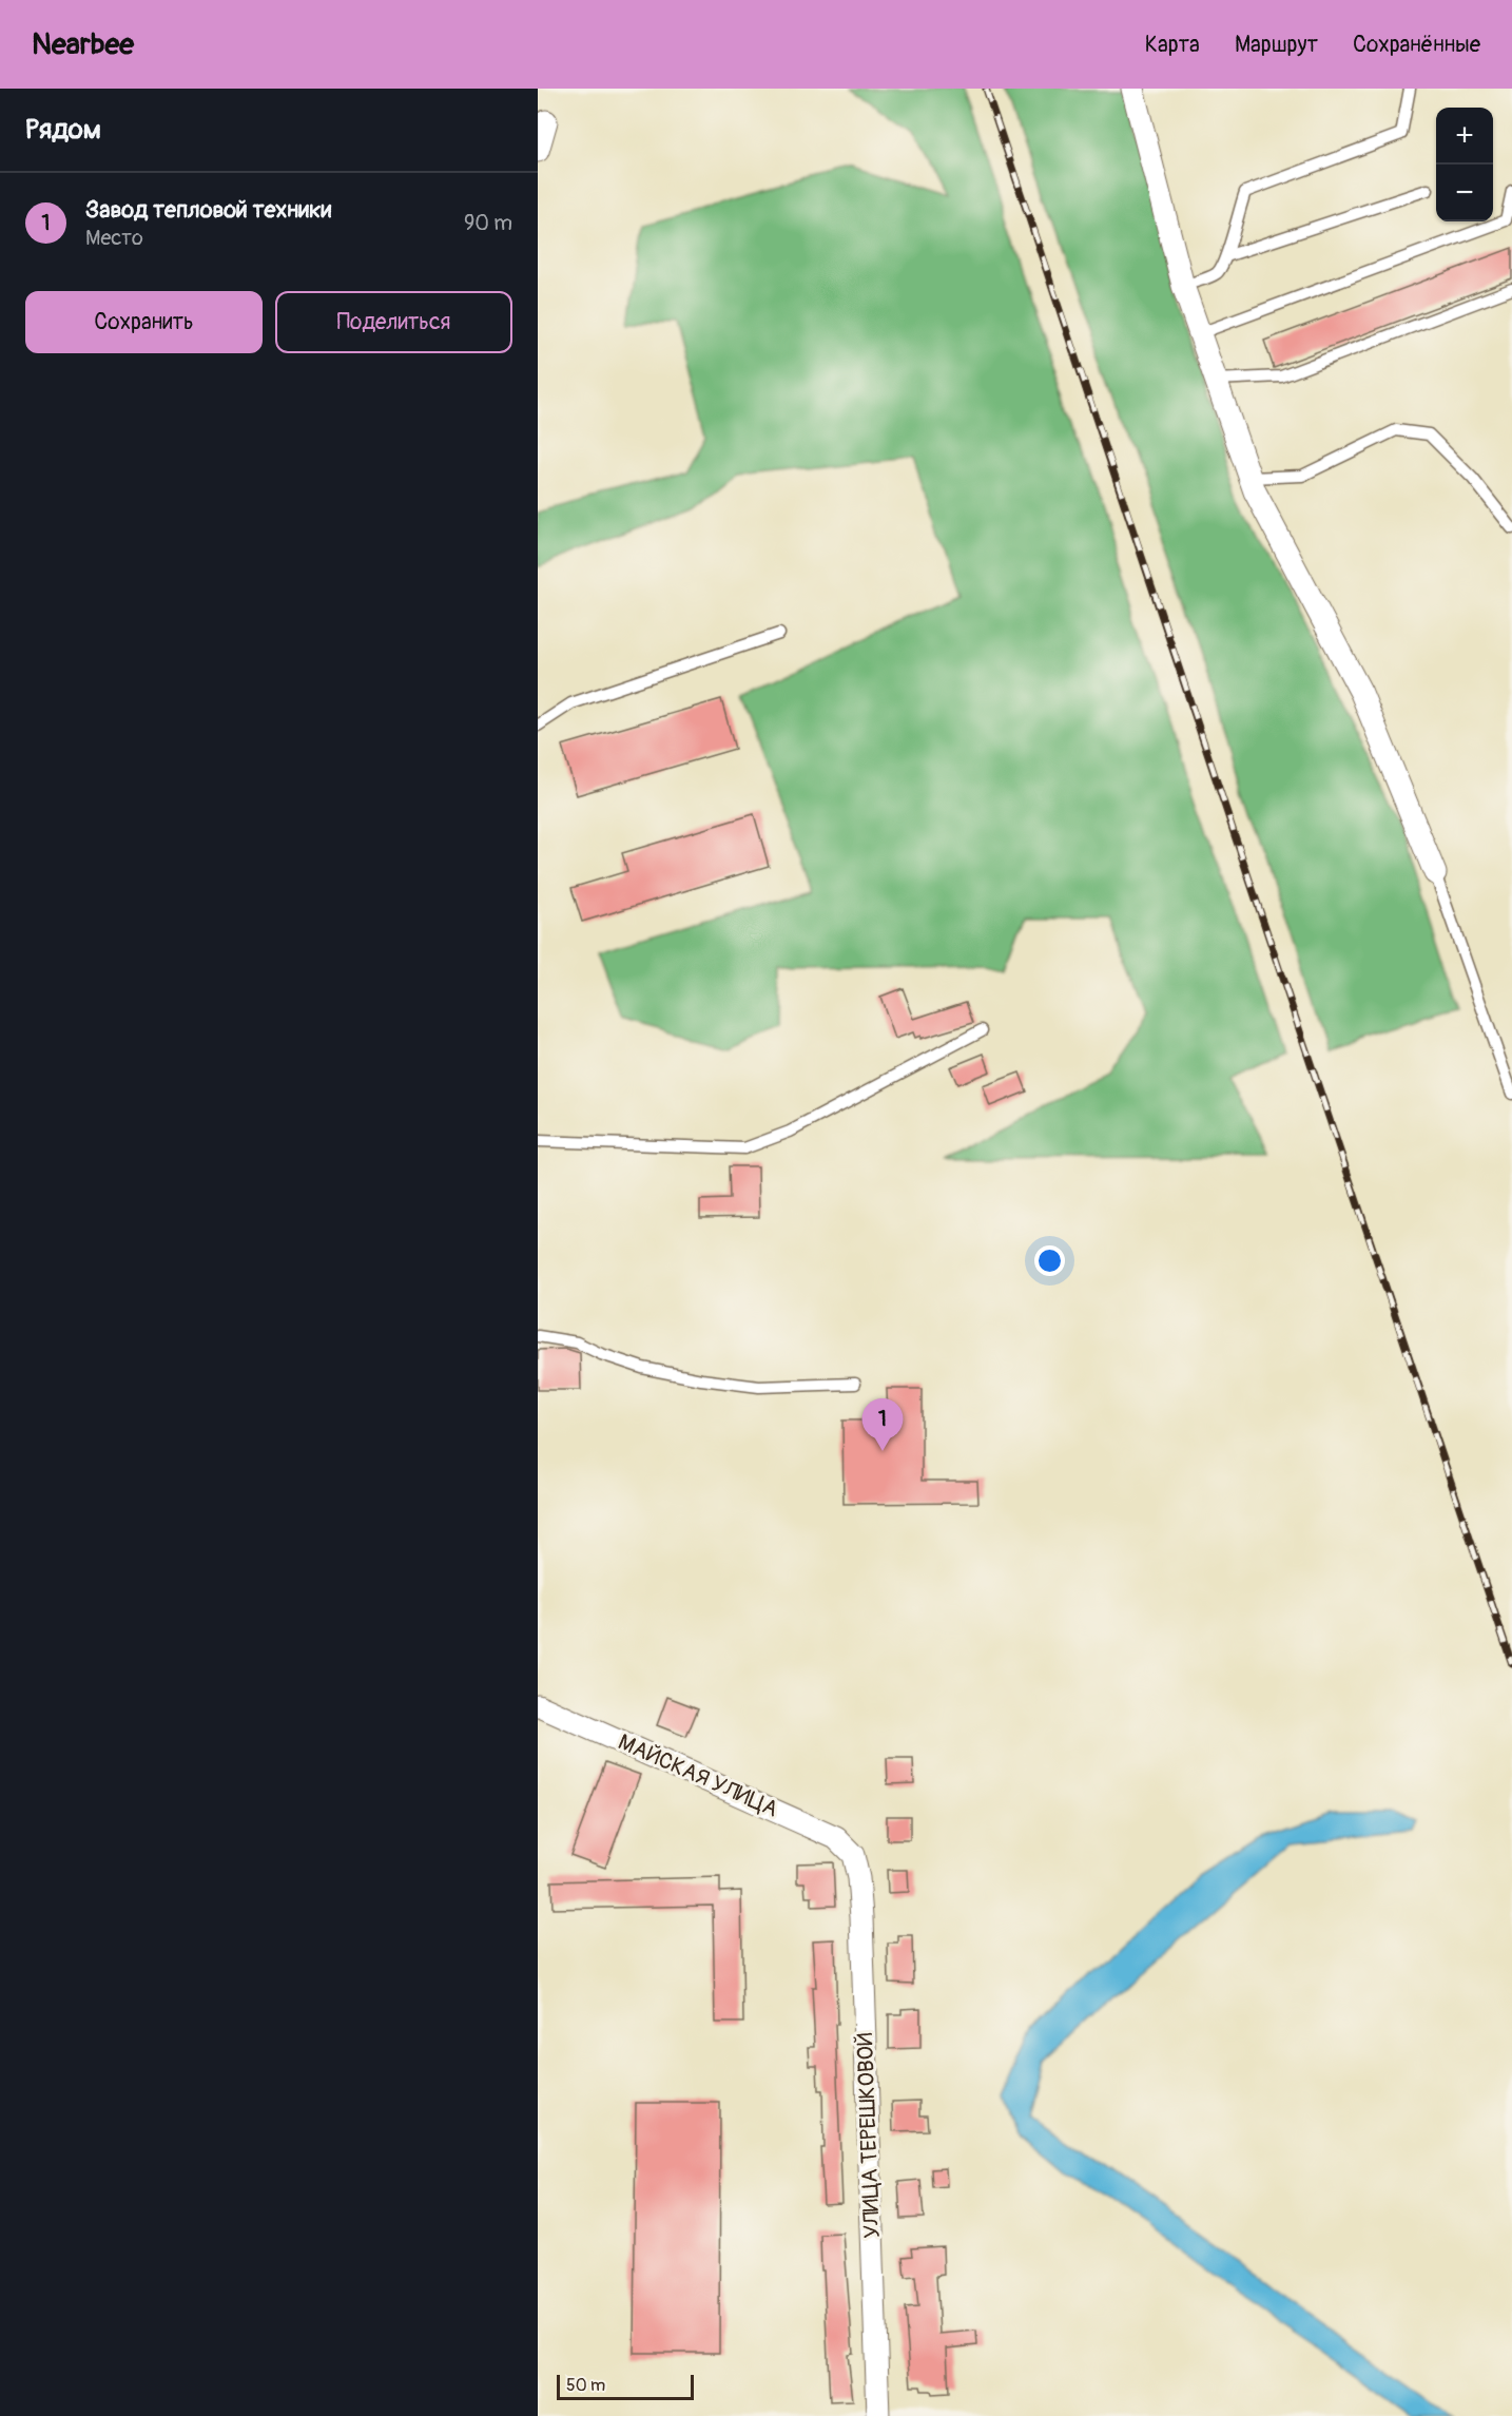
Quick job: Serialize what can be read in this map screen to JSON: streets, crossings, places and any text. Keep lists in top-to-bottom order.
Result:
{
  "streets": {
    "street": ["МАЙСКАЯ УЛИЦА", "УЛИЦА ТЕРЕШКОВОЙ"]
  },
  "crossings": [
    ["МАЙСКАЯ УЛИЦА", "УЛИЦА ТЕРЕШКОВОЙ"]
  ],
  "scale_bar": "50 m",
  "page": {
    "header": "Nearbee",
    "nav": ["Карта", "Маршрут", "Сохранённые"],
    "heading": "Рядом",
    "map_buttons": ["+", "−"],
    "list": [
      {
        "mark": "1",
        "name": "Завод тепловой техники",
        "note": "Место",
        "value": "90 m"
      }
    ],
    "buttons": ["Сохранить", "Поделиться"],
    "pins": "1",
    "scale": "50 m"
  }
}
